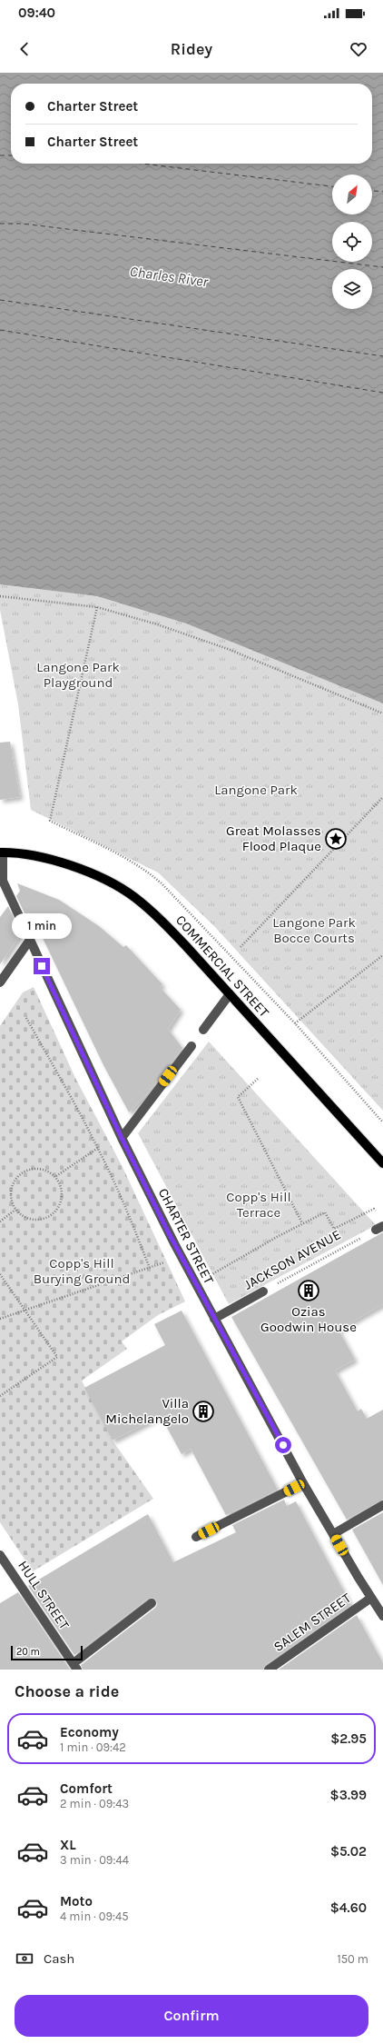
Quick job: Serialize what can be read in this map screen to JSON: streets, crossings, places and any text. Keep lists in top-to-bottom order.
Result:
{
  "streets": {
    "main road": ["COMMERCIAL STREET"],
    "street": [
      "CHARTER STREET",
      "JACKSON AVENUE",
      "HULL STREET",
      "SALEM STREET"
    ]
  },
  "crossings": [
    ["COMMERCIAL STREET", "CHARTER STREET"],
    ["CHARTER STREET", "JACKSON AVENUE"],
    ["CHARTER STREET", "SALEM STREET"]
  ],
  "water": ["Charles River"],
  "parks": [
    "Langone Park Playground",
    "Langone Park",
    "Langone Park Bocce Courts",
    "Copp's Hill Terrace",
    "Copp's Hill Burying Ground"
  ],
  "places": {
    "place": ["Great Molasses Flood Plaque"],
    "building": ["Ozias Goodwin House", "Villa Michelangelo"]
  },
  "scale_bar": "20 m",
  "north": "top right",
  "page": {
    "status": "09:40",
    "header": "Ridey",
    "banner": ["Charter Street", "Charter Street"],
    "bubble": "1 min",
    "scale": "20 m",
    "heading": "Choose a ride",
    "list": [
      {
        "name": "Economy",
        "note": "1 min · 09:42",
        "value": "$2.95"
      },
      {
        "name": "Comfort",
        "note": "2 min · 09:43",
        "value": "$3.99"
      },
      {
        "name": "XL",
        "note": "3 min · 09:44",
        "value": "$5.02"
      },
      {
        "name": "Moto",
        "note": "4 min · 09:45",
        "value": "$4.60"
      }
    ],
    "pay": ["Cash", "150 m"],
    "buttons": "Confirm"
  }
}
